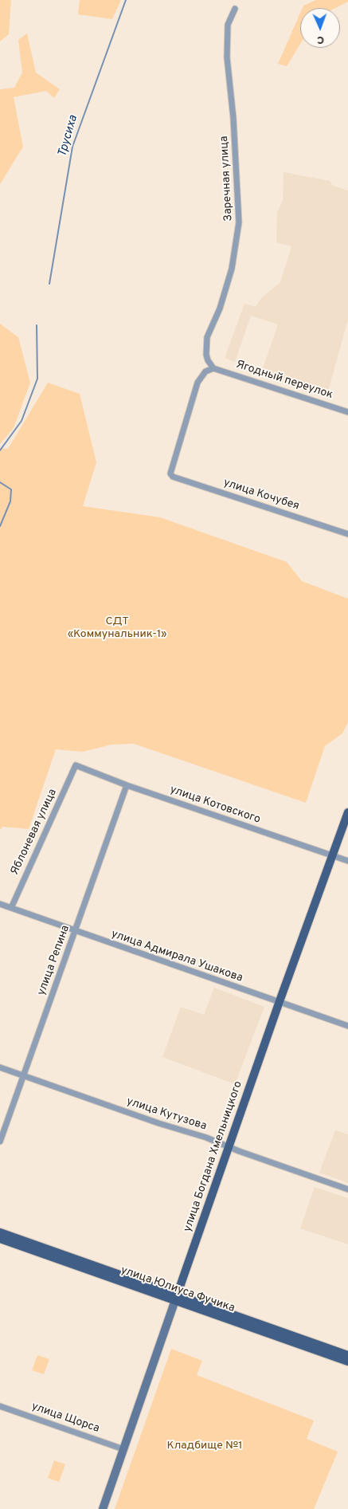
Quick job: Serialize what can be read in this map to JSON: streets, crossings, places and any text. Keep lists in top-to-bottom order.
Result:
{
  "streets": {
    "main road": ["улица Богдана Хмельницкого", "улица Юлиуса Фучика"],
    "street": [
      "Заречная улица",
      "Ягодный переулок",
      "улица Кочубея",
      "улица Котовского",
      "Яблоневая улица",
      "улица Адмирала Ушакова",
      "улица Репина",
      "улица Кутузова",
      "улица Щорса"
    ]
  },
  "crossings": [
    ["Заречная улица", "Ягодный переулок"],
    ["Заречная улица", "улица Кочубея"],
    ["Ягодный переулок", "улица Кочубея"],
    ["улица Котовского", "Яблоневая улица"],
    ["улица Котовского", "улица Репина"],
    ["улица Котовского", "улица Богдана Хмельницкого"],
    ["Яблоневая улица", "улица Адмирала Ушакова"],
    ["улица Адмирала Ушакова", "улица Репина"],
    ["улица Адмирала Ушакова", "улица Богдана Хмельницкого"],
    ["улица Репина", "улица Кутузова"],
    ["улица Кутузова", "улица Богдана Хмельницкого"],
    ["улица Богдана Хмельницкого", "улица Юлиуса Фучика"],
    ["улица Богдана Хмельницкого", "улица Щорса"]
  ],
  "water": ["Трусиха"],
  "parks": ["СДТ «Коммунальник-1»", "Кладбище №1"],
  "north": "bottom"
}
